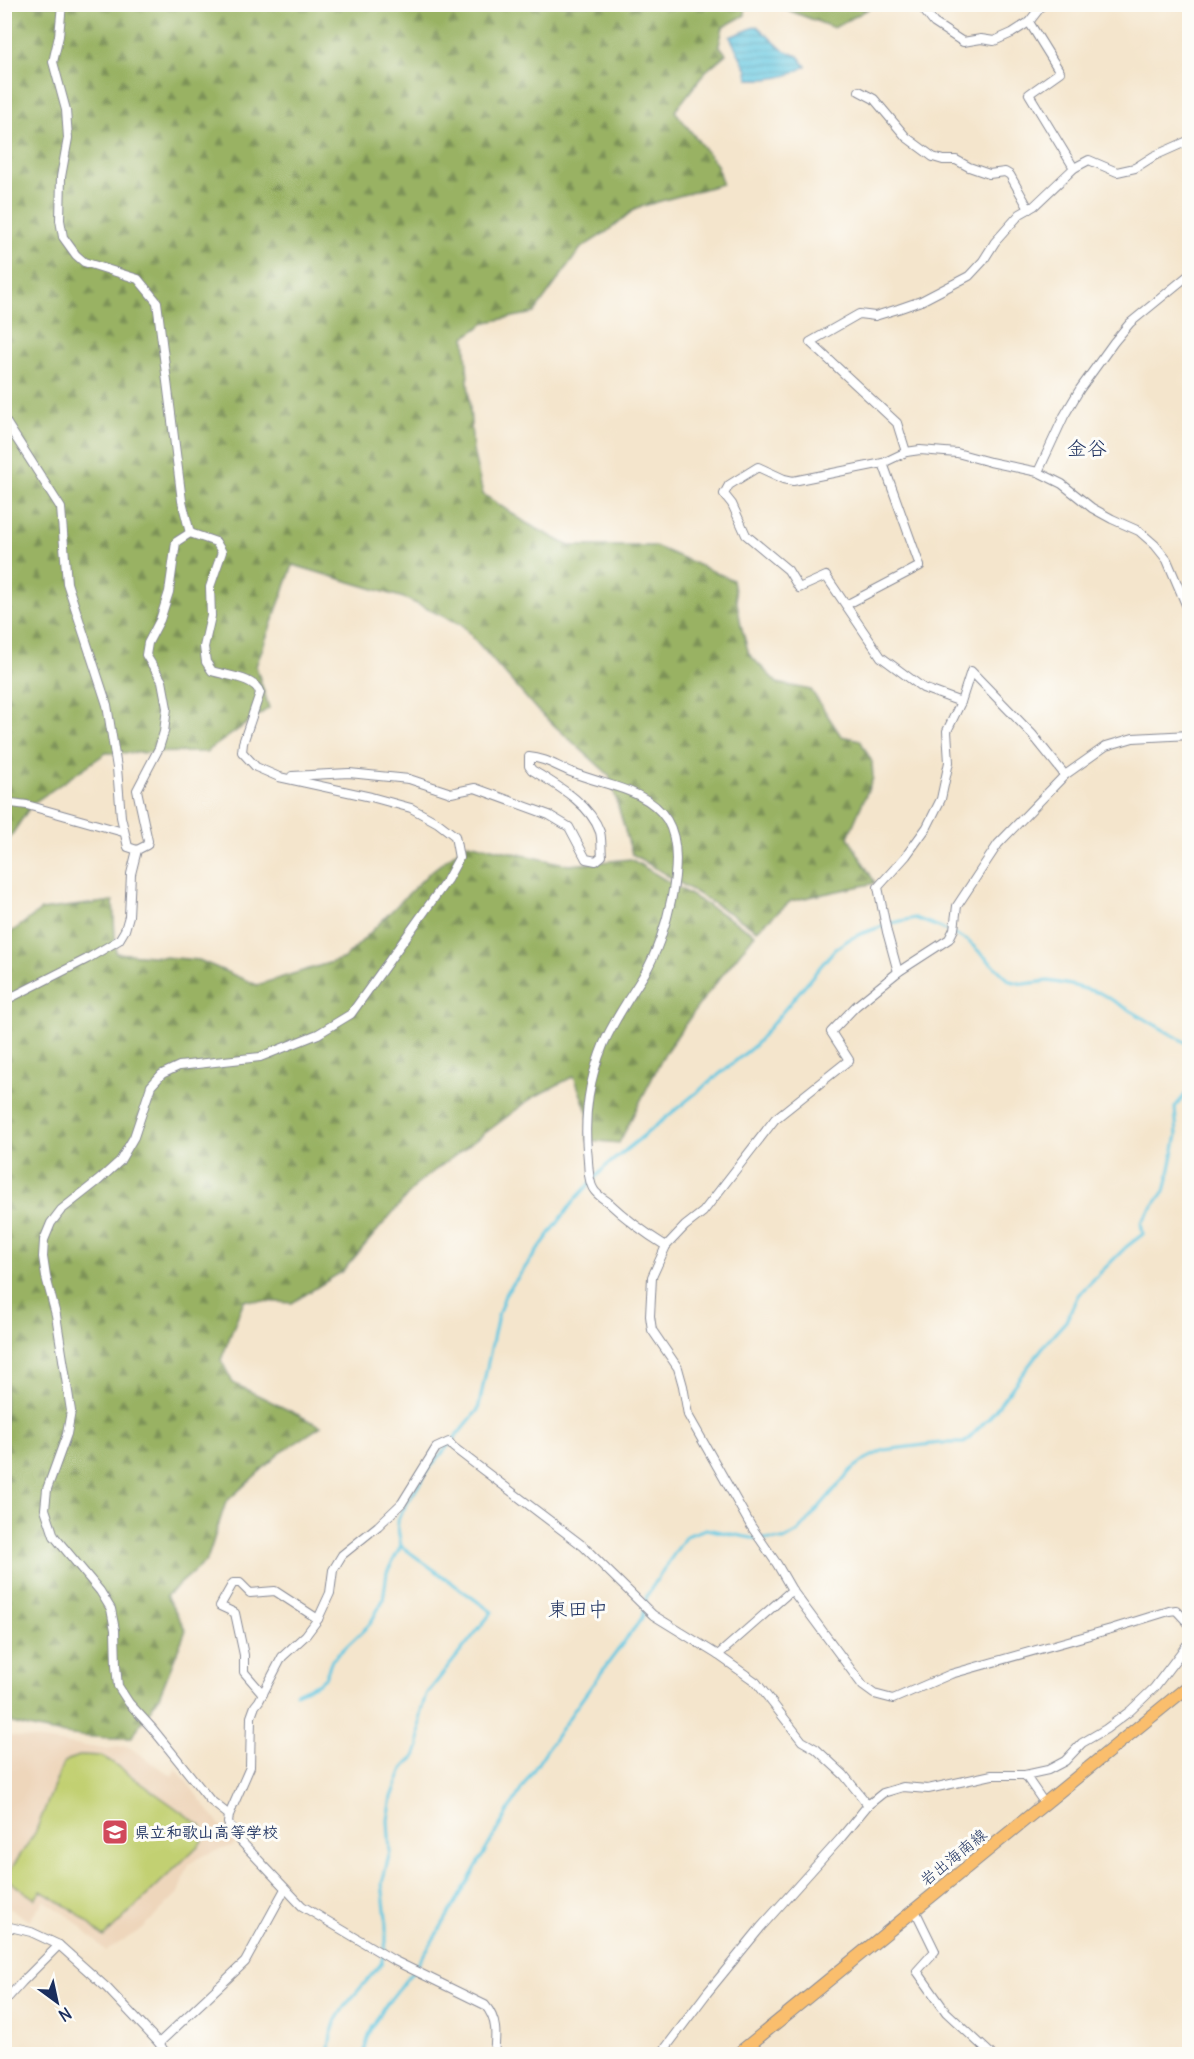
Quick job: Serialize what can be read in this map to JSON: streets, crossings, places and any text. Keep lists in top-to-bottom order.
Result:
{
  "streets": {
    "main road": ["岩出海南線"]
  },
  "districts": ["金谷", "東田中"],
  "places": {
    "school or university": ["県立和歌山高等学校"]
  },
  "north": "bottom right"
}
